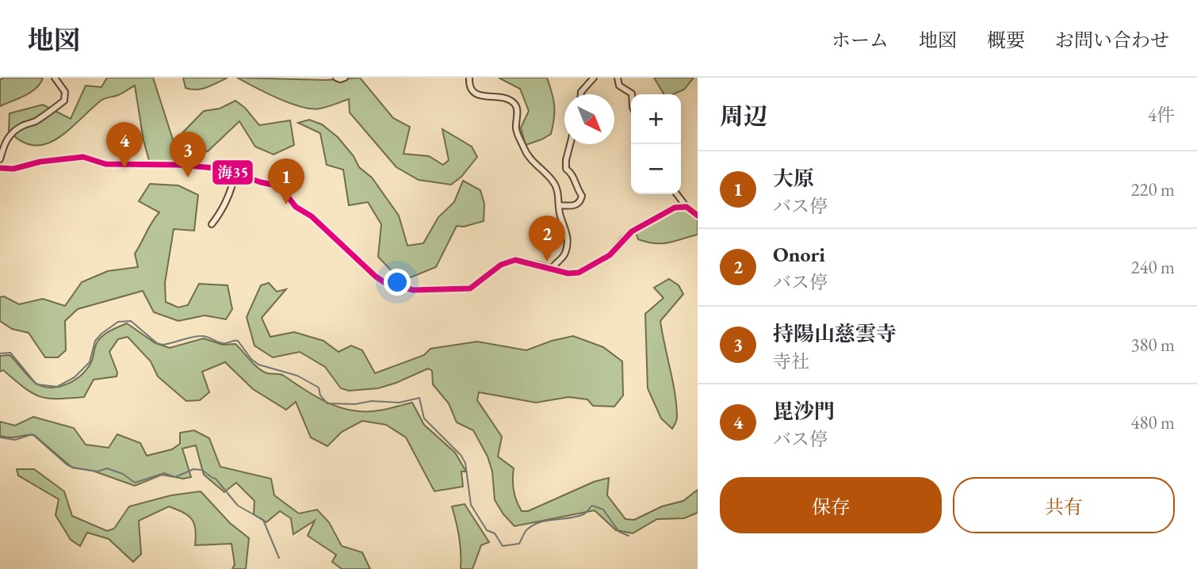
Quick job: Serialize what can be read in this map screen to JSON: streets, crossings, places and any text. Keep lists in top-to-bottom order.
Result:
{
  "lines": ["transit line 海35"],
  "north": "bottom right",
  "page": {
    "header": "地図",
    "nav": [
      "ホーム",
      "地図",
      "概要",
      "お問い合わせ"
    ],
    "heading": ["周辺", "4件"],
    "map_buttons": ["+", "−"],
    "pins": [
      "4",
      "3",
      "1",
      "2"
    ],
    "list": [
      {
        "mark": "1",
        "name": "大原",
        "note": "バス停",
        "value": "220 m"
      },
      {
        "mark": "2",
        "name": "Onori",
        "note": "バス停",
        "value": "240 m"
      },
      {
        "mark": "3",
        "name": "持陽山慈雲寺",
        "note": "寺社",
        "value": "380 m"
      },
      {
        "mark": "4",
        "name": "毘沙門",
        "note": "バス停",
        "value": "480 m"
      }
    ],
    "buttons": ["保存", "共有"]
  }
}
